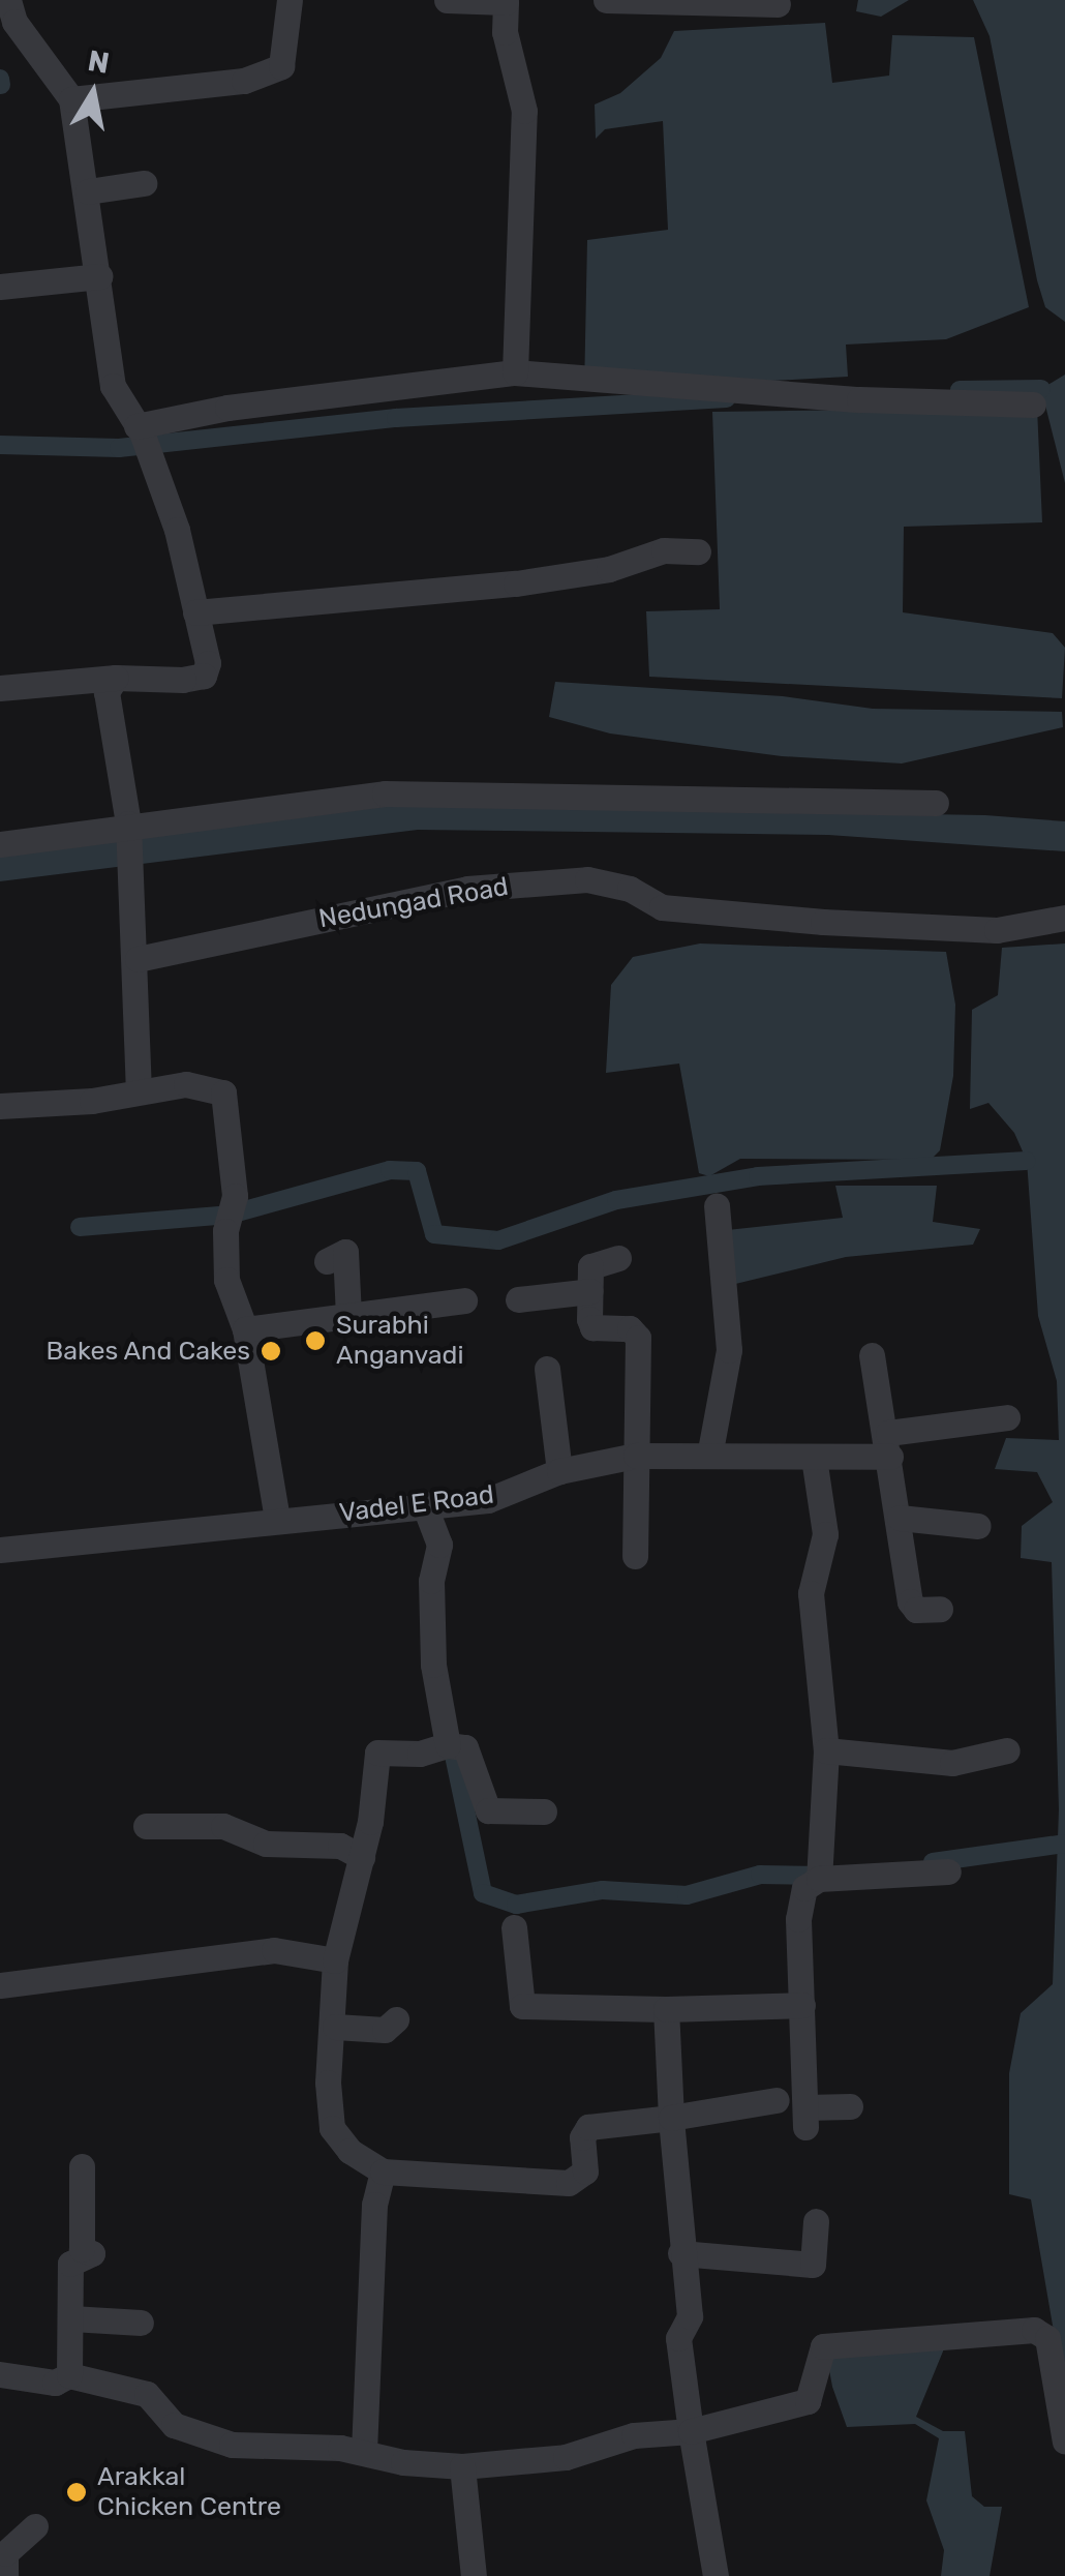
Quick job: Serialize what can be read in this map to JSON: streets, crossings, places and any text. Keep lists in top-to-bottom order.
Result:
{
  "streets": {
    "street": ["Nedungad Road", "Vadel E Road"]
  },
  "places": ["Surabhi Anganvadi", "Bakes And Cakes", "Arakkal Chicken Centre"],
  "north": "top"
}
